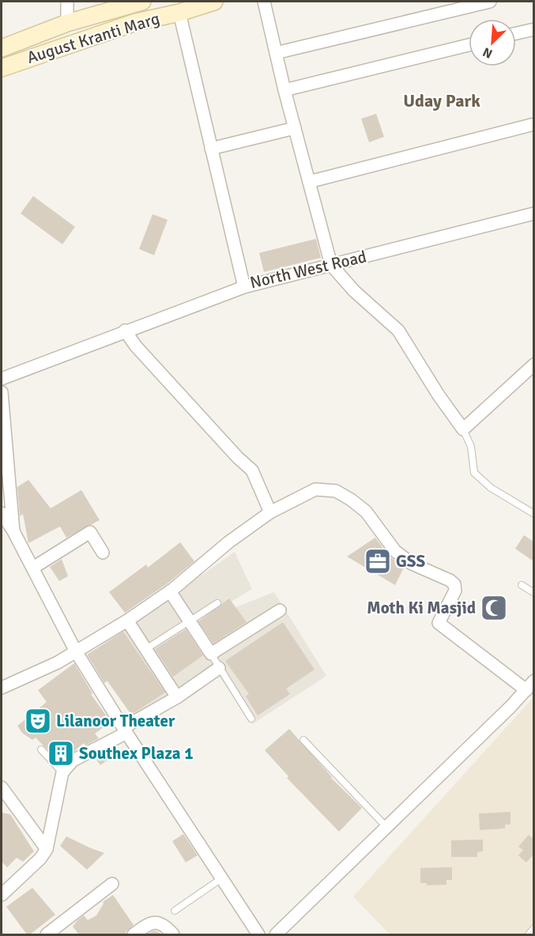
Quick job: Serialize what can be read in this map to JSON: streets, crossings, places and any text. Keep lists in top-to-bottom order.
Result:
{
  "streets": {
    "main road": ["August Kranti Marg"],
    "street": ["North West Road"]
  },
  "crossings": [
    ["August Kranti Marg", "North West Road"]
  ],
  "districts": ["Uday Park"],
  "places": {
    "office": ["GSS"],
    "mosque": ["Moth Ki Masjid"],
    "theatre": ["Lilanoor Theater"],
    "building": ["Southex Plaza 1"]
  },
  "north": "bottom left"
}
